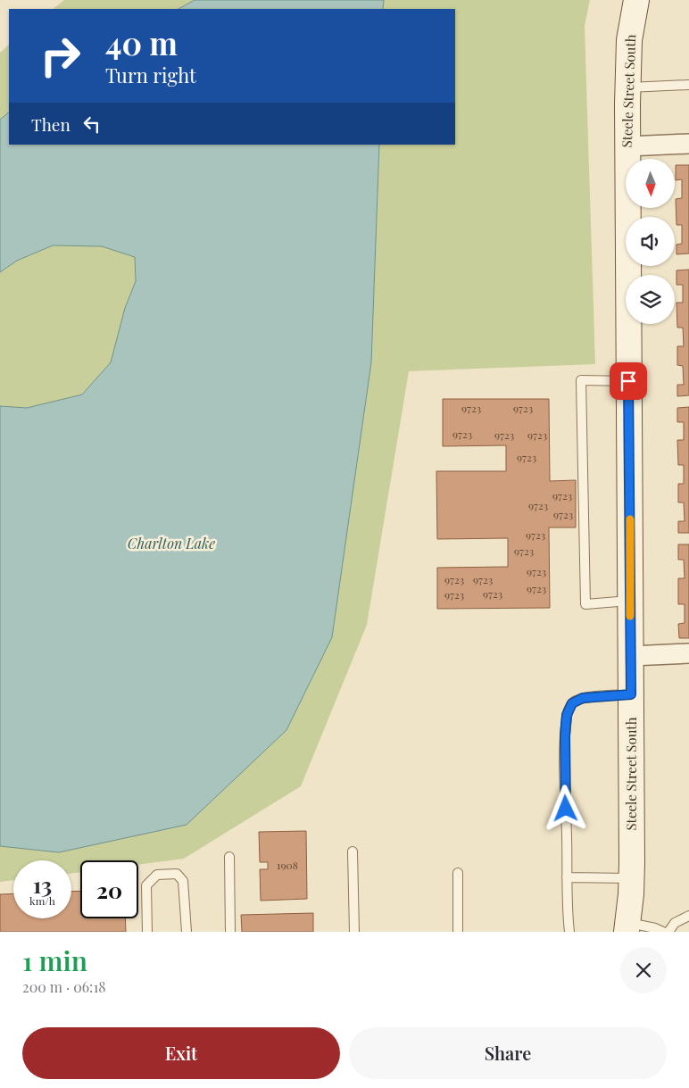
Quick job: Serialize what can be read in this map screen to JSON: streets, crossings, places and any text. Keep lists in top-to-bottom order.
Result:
{
  "streets": {
    "main road": ["Steele Street South"]
  },
  "water": ["Charlton Lake"],
  "house_numbers": [
    "9723",
    "9723",
    "9723",
    "9723",
    "9723",
    "9723",
    "9723",
    "9723",
    "9723",
    "9723",
    "9723",
    "9723",
    "9723",
    "9723",
    "9723",
    "9723",
    "9723",
    "1908"
  ],
  "north": "bottom",
  "page": {
    "turn": ["40 m", "Turn right"],
    "then": "Then",
    "speed": "13 km/h",
    "limit": "20",
    "heading": ["1 min", "200 m · 06:18"],
    "buttons": ["Exit", "Share"]
  }
}
